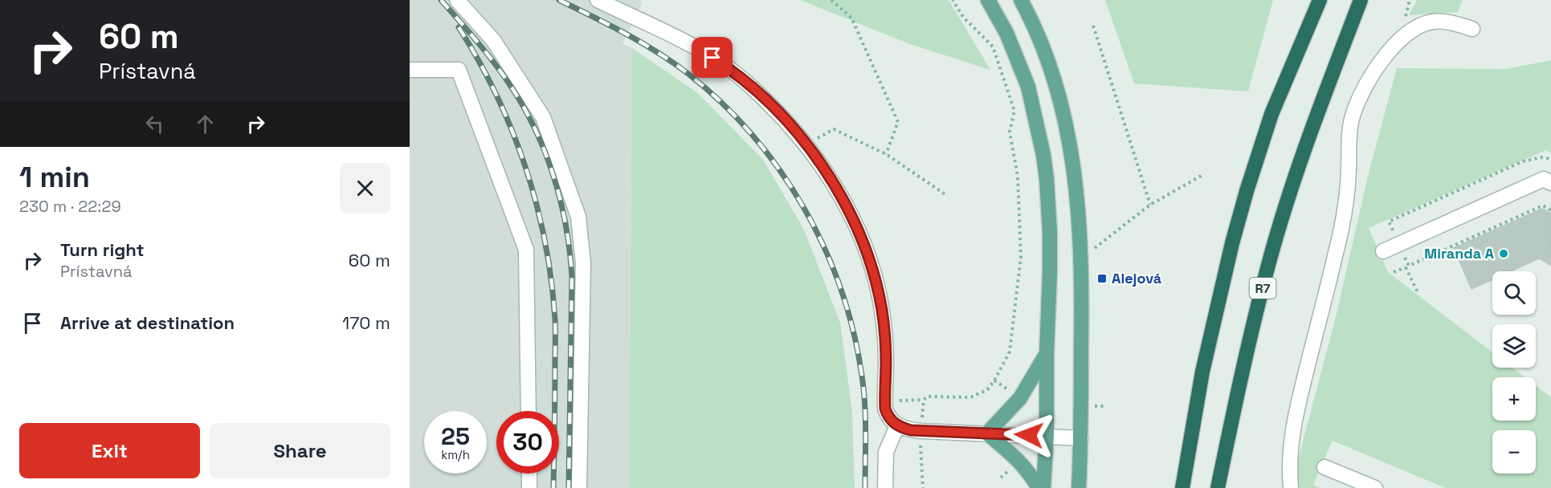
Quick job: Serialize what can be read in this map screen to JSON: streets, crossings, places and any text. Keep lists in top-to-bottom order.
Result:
{
  "streets": {
    "highway": ["R7"]
  },
  "places": {
    "other": ["Miranda A"],
    "transit": ["Alejová"]
  },
  "page": {
    "turn": ["60 m", "Prístavná"],
    "heading": ["1 min", "230 m · 22:29"],
    "list": [
      {
        "name": "Turn right",
        "note": "Prístavná",
        "value": "60 m"
      },
      {
        "name": "Arrive at destination",
        "value": "170 m"
      }
    ],
    "map_buttons": ["+", "−"],
    "speed": "25 km/h",
    "limit": "30",
    "buttons": ["Exit", "Share"]
  }
}
